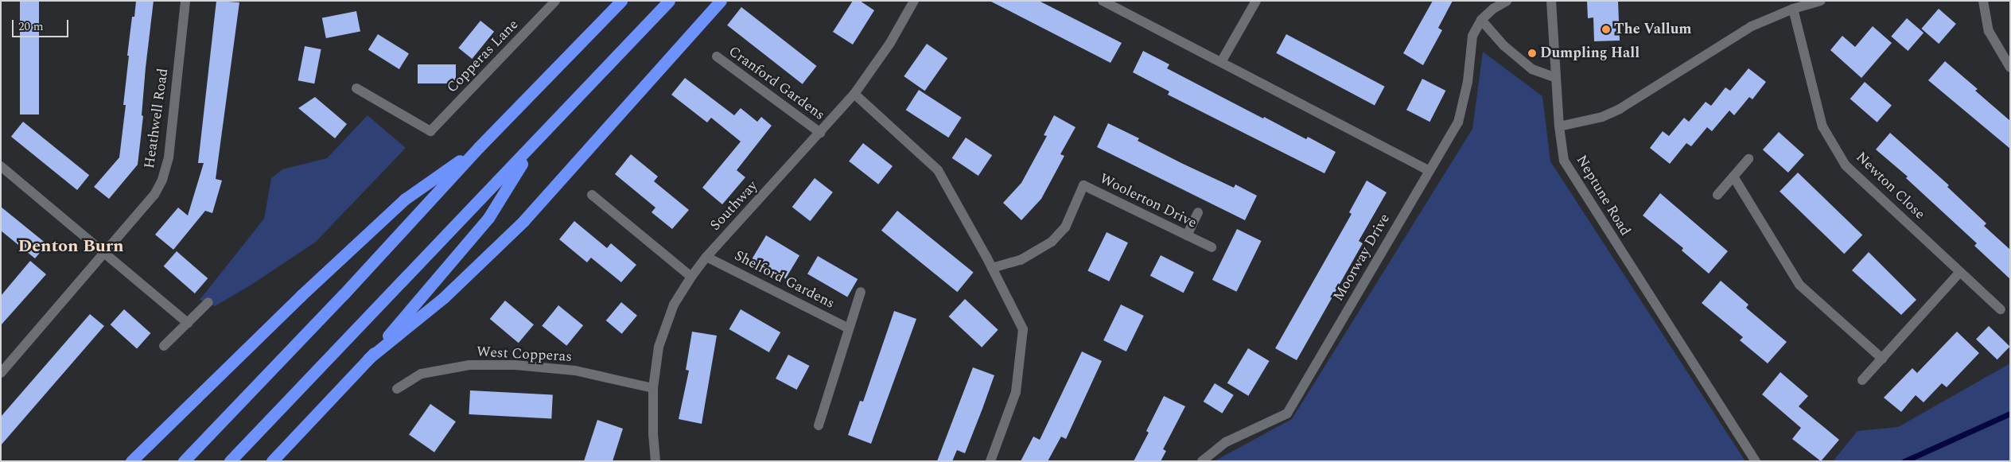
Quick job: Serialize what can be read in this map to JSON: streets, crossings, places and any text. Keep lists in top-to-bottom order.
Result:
{
  "streets": {
    "street": [
      "Copperas Lane",
      "Cranford Gardens",
      "Heathwell Road",
      "Newton Close",
      "Neptune Road",
      "Woolerton Drive",
      "Southway",
      "Moorway Drive",
      "Shelford Gardens",
      "West Copperas"
    ]
  },
  "crossings": [
    ["Cranford Gardens", "Southway"],
    ["Southway", "Shelford Gardens"],
    ["Southway", "West Copperas"]
  ],
  "districts": ["Denton Burn"],
  "places": ["The Vallum", "Dumpling Hall"],
  "scale_bar": "20 m"
}
